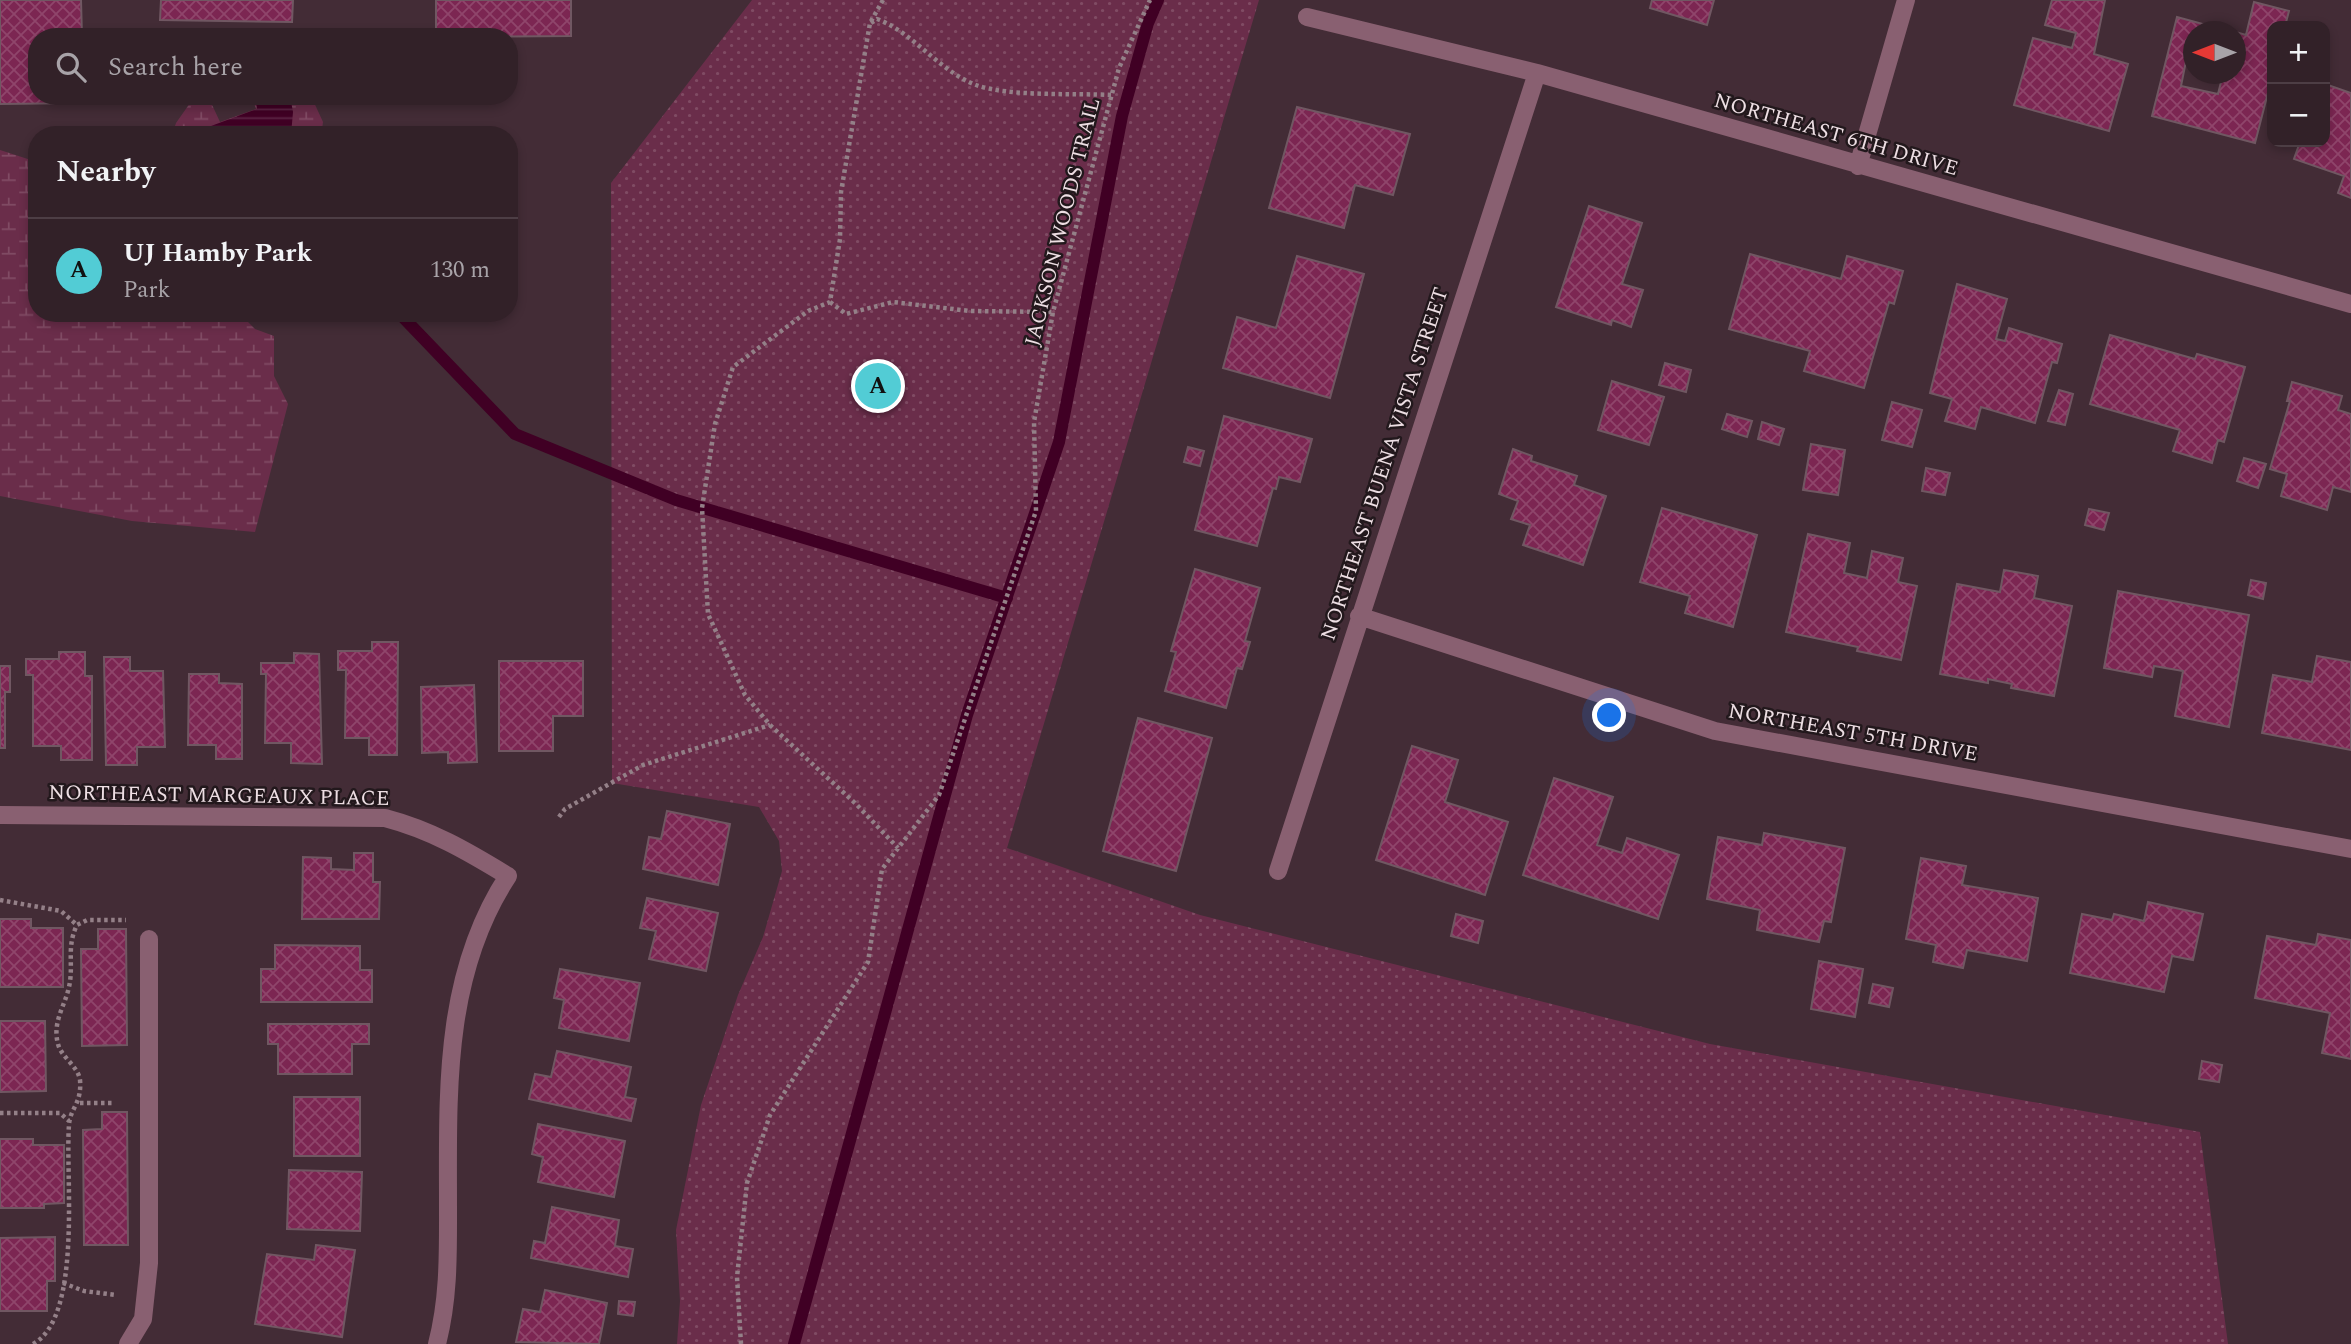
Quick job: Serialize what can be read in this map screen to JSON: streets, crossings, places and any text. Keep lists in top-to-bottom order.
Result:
{
  "streets": {
    "street": [
      "NORTHEAST 6TH DRIVE",
      "NORTHEAST BUENA VISTA STREET",
      "NORTHEAST 5TH DRIVE",
      "NORTHEAST MARGEAUX PLACE"
    ],
    "path": ["JACKSON WOODS TRAIL"]
  },
  "crossings": [
    ["NORTHEAST 6TH DRIVE", "NORTHEAST BUENA VISTA STREET"],
    ["NORTHEAST BUENA VISTA STREET", "NORTHEAST 5TH DRIVE"]
  ],
  "north": "left",
  "page": {
    "map_buttons": ["+", "−"],
    "search": "Search here",
    "heading": "Nearby",
    "list": [
      {
        "mark": "A",
        "name": "UJ Hamby Park",
        "note": "Park",
        "value": "130 m"
      }
    ],
    "pins": "A"
  }
}
